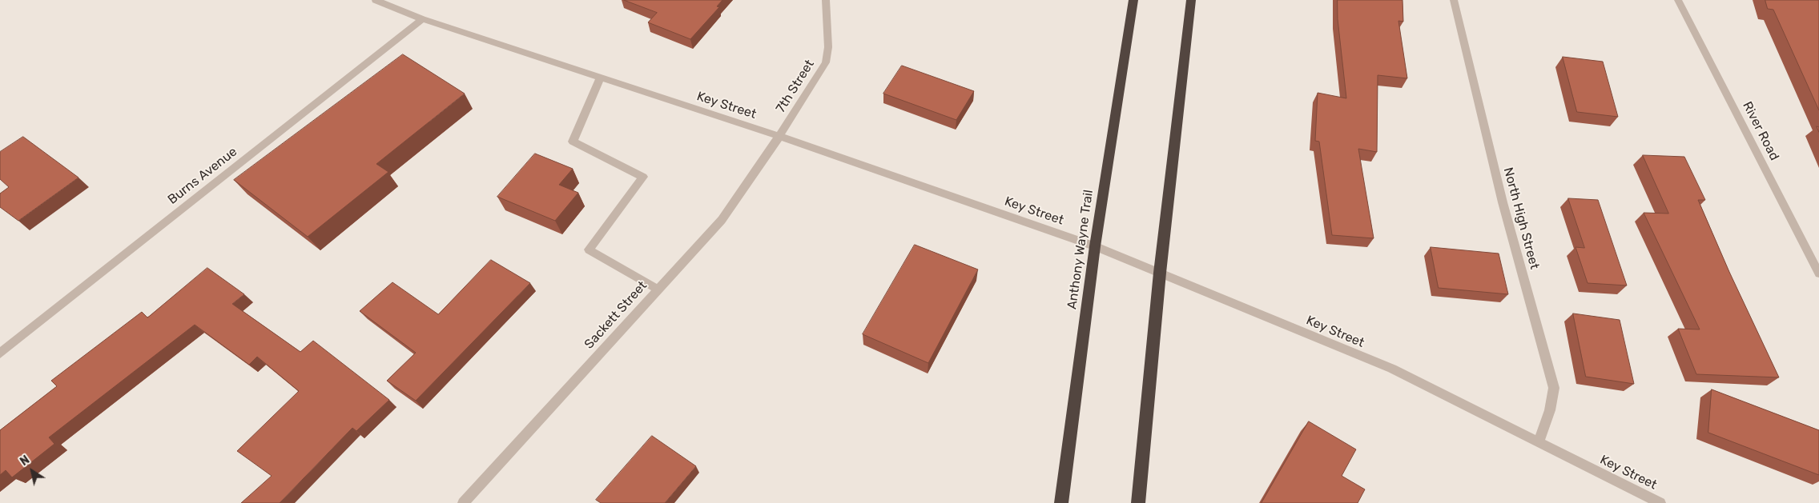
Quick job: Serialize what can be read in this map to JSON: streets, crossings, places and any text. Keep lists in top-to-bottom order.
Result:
{
  "streets": {
    "highway": ["Anthony Wayne Trail"],
    "street": [
      "7th Street",
      "Key Street",
      "River Road",
      "Burns Avenue",
      "North High Street",
      "Sackett Street"
    ]
  },
  "crossings": [
    ["7th Street", "Key Street"],
    ["7th Street", "Sackett Street"],
    ["Key Street", "Burns Avenue"],
    ["Key Street", "North High Street"],
    ["Key Street", "Anthony Wayne Trail"],
    ["Key Street", "Sackett Street"]
  ],
  "north": "top left"
}
